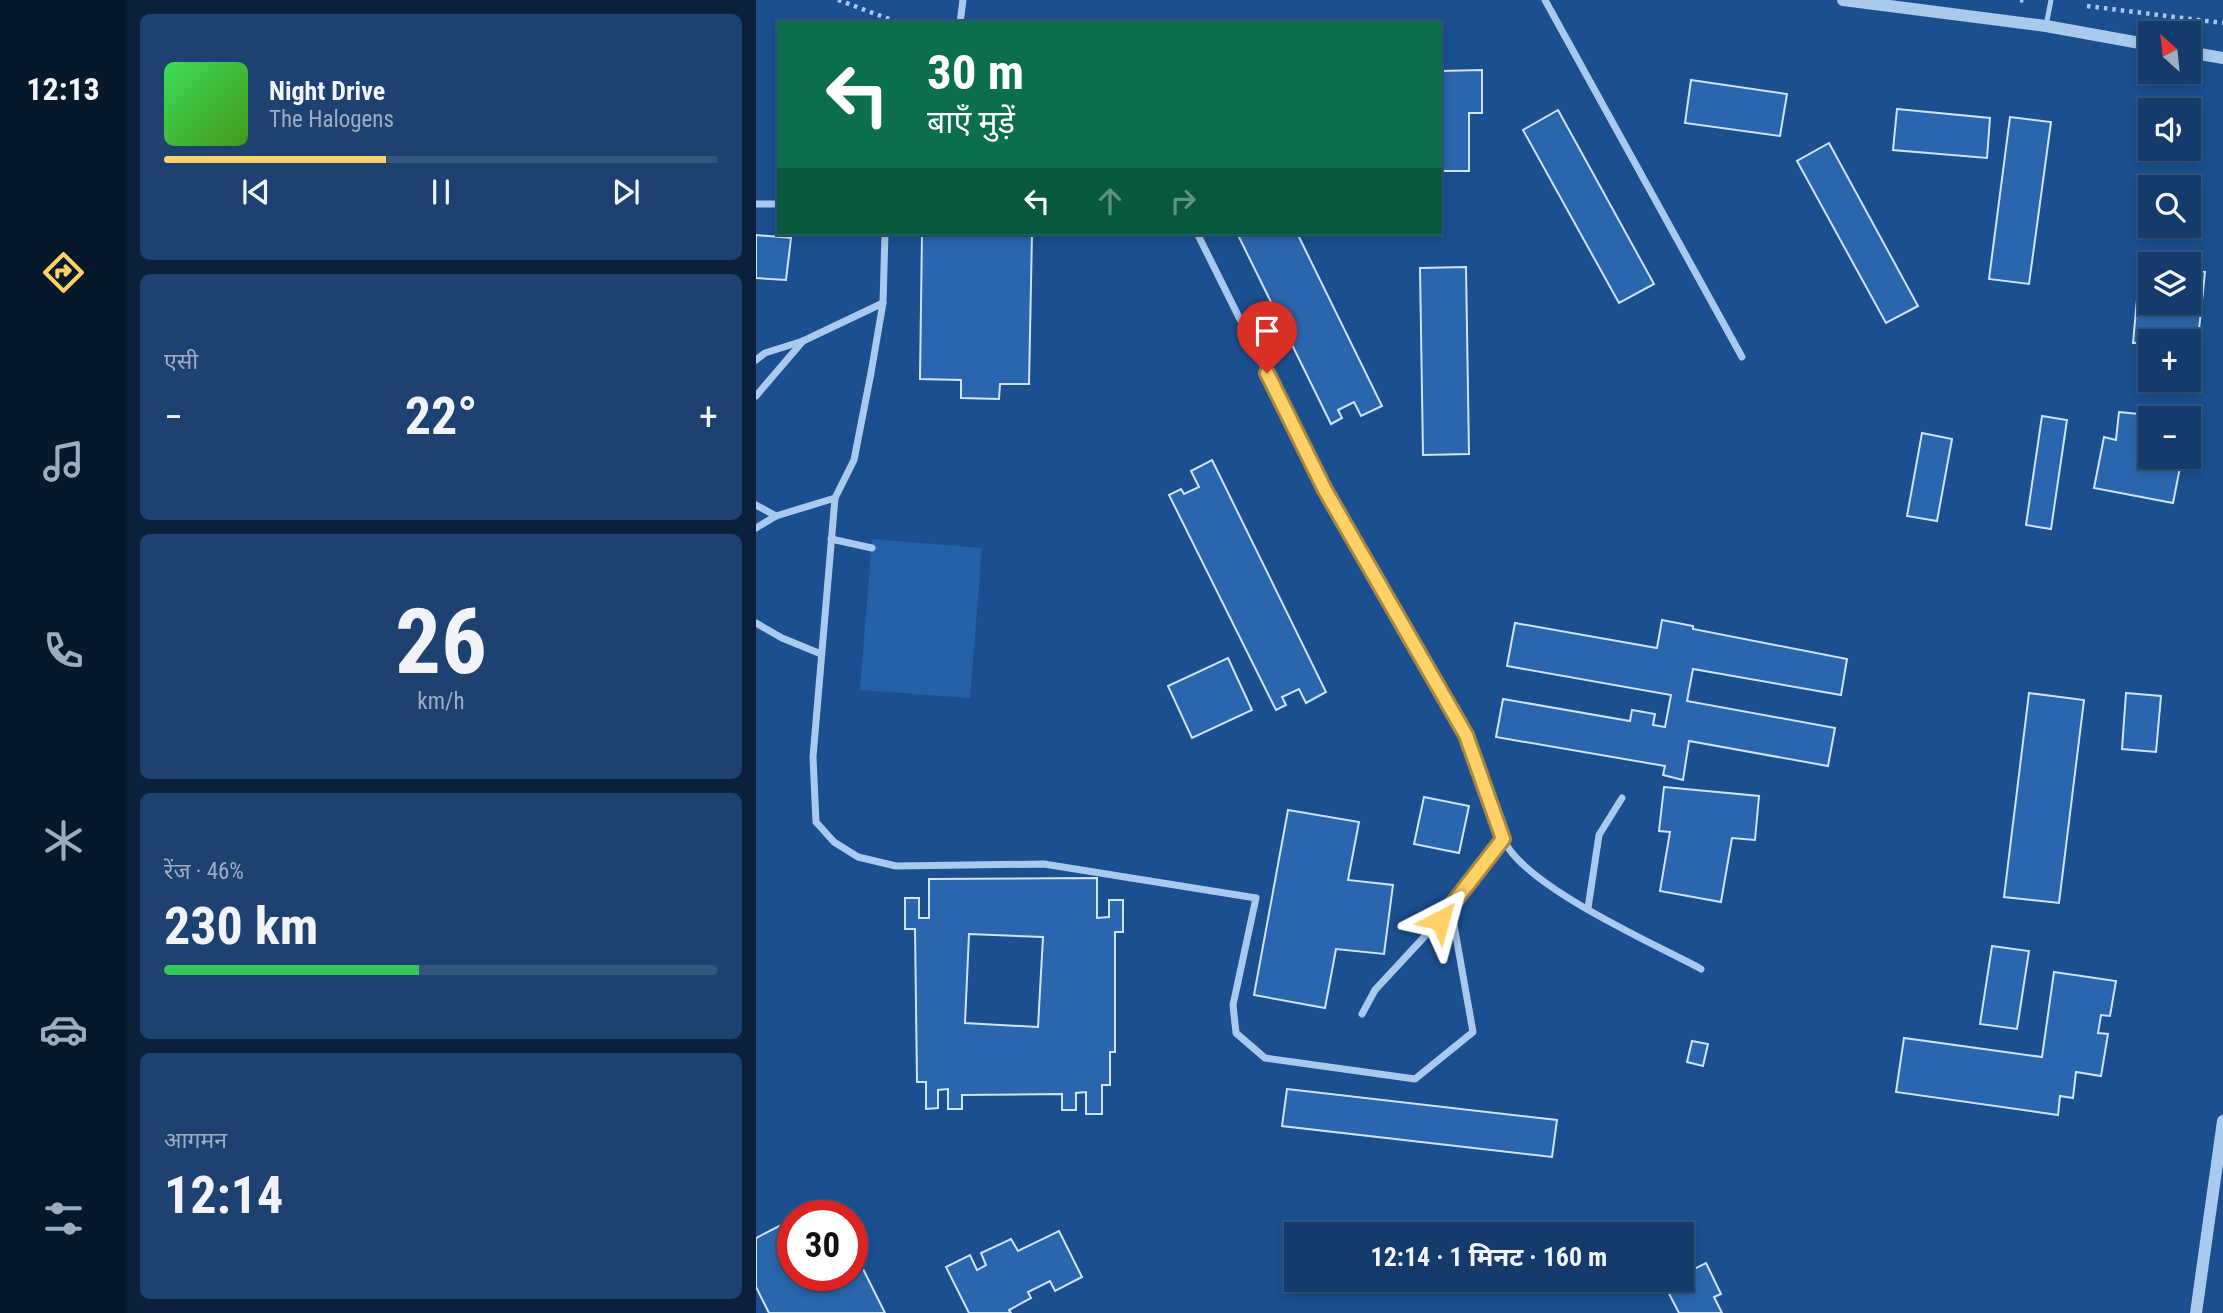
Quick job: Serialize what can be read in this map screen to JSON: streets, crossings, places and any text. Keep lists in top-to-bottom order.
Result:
{
  "north": "top left",
  "page": {
    "tabs": "12:13",
    "map_buttons": ["+", "−"],
    "turn": ["30 m", "बाएँ मुड़ें"],
    "song": ["Night Drive", "The Halogens"],
    "tile": [
      "एसी",
      ["26", "km/h"],
      ["रेंज · 46%", "230 km"],
      ["आगमन", "12:14"]
    ],
    "heat": ["−", "22°", "+"],
    "limit": "30",
    "trip": "12:14 · 1 मिनट · 160 m"
  }
}
